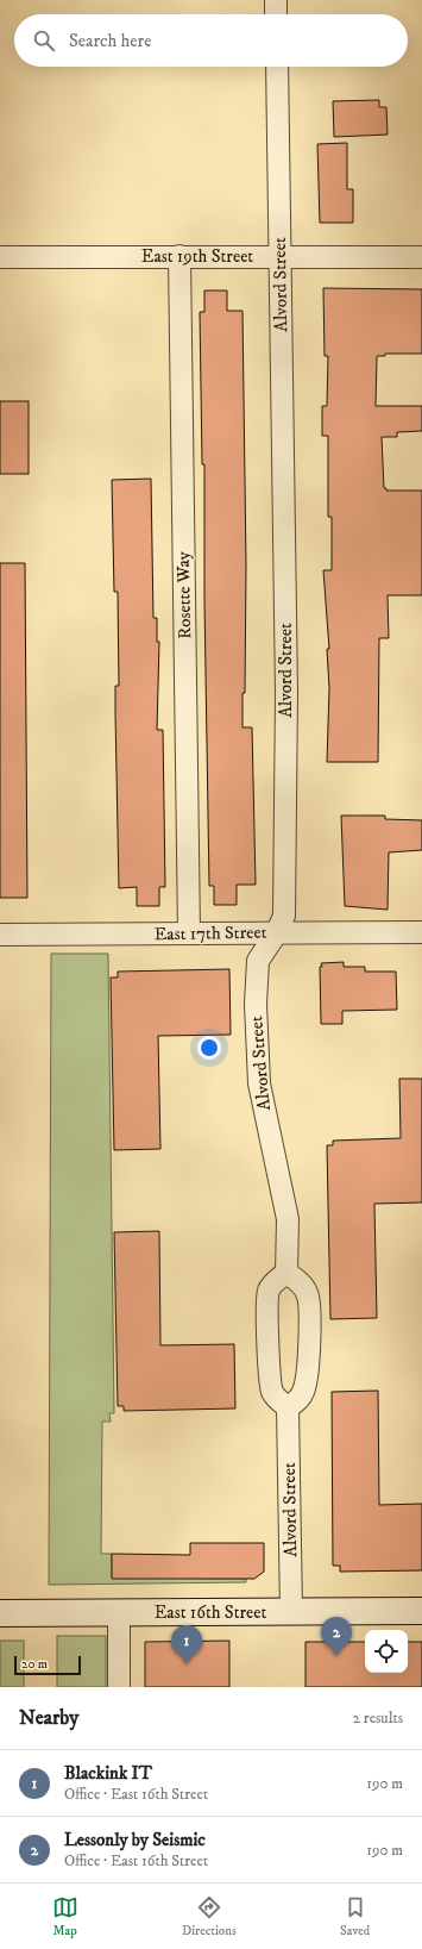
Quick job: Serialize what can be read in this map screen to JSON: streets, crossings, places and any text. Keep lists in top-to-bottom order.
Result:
{
  "streets": {
    "main road": ["East 16th Street"],
    "street": [
      "East 19th Street",
      "Alvord Street",
      "Rosette Way",
      "East 17th Street"
    ]
  },
  "crossings": [
    ["East 19th Street", "Alvord Street"],
    ["East 19th Street", "Rosette Way"],
    ["Alvord Street", "East 17th Street"],
    ["Alvord Street", "East 16th Street"],
    ["Rosette Way", "East 17th Street"]
  ],
  "scale_bar": "20 m",
  "page": {
    "search": "Search here",
    "pins": ["2", "1"],
    "scale": "20 m",
    "heading": ["Nearby", "2 results"],
    "list": [
      {
        "mark": "1",
        "name": "Blackink IT",
        "note": "Office · East 16th Street",
        "value": "190 m"
      },
      {
        "mark": "2",
        "name": "Lessonly by Seismic",
        "note": "Office · East 16th Street",
        "value": "190 m"
      }
    ],
    "nav": ["Map", "Directions", "Saved"]
  }
}
